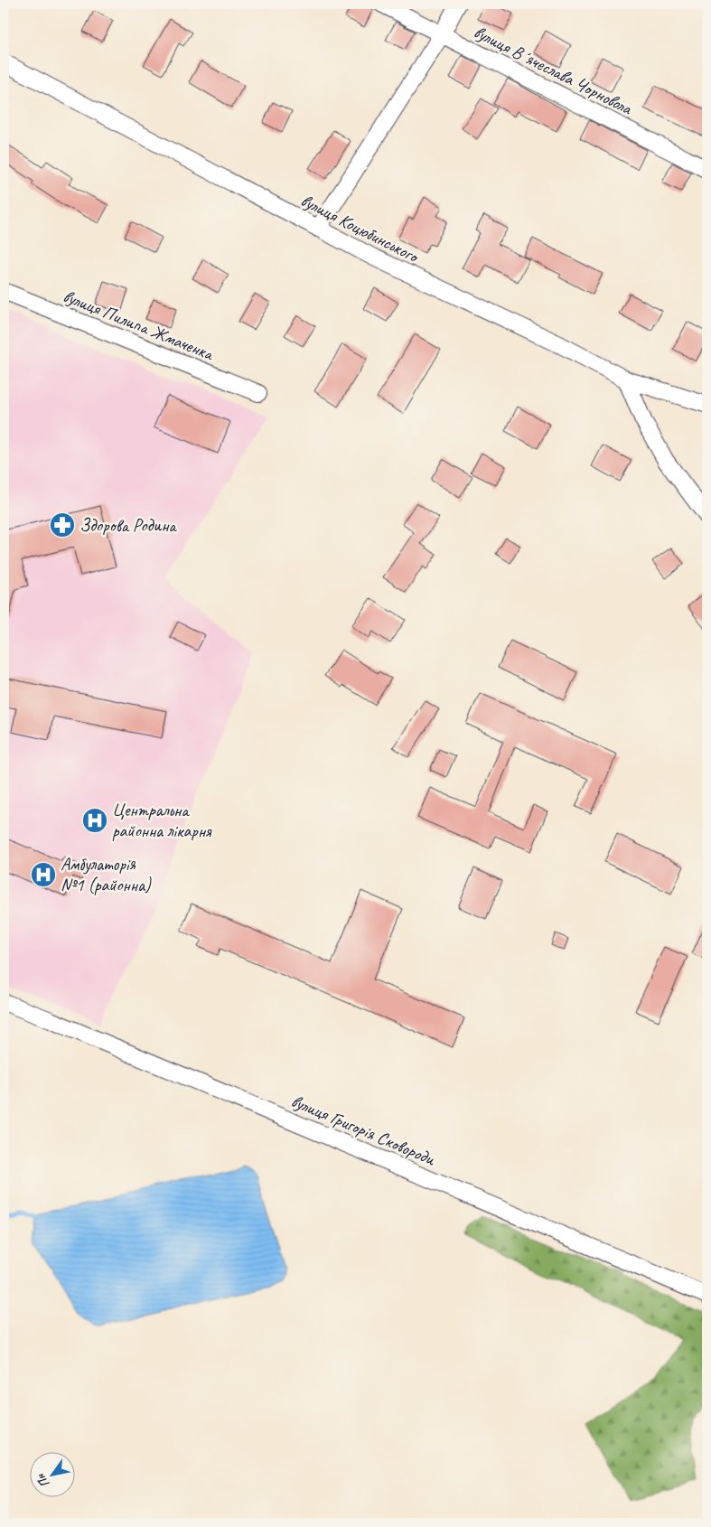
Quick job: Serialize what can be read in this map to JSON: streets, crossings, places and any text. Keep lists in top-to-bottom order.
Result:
{
  "streets": {
    "street": [
      "вулиця Вʼячеслава Чорновола",
      "вулиця Коцюбинського",
      "вулиця Пилипа Жмаченка",
      "вулиця Григорія Сковороди"
    ]
  },
  "places": {
    "pharmacy": ["Здорова Родина"],
    "hospital": ["Центральна районна лікарня", "Амбулаторія №1 (районна)"]
  },
  "north": "bottom left"
}
